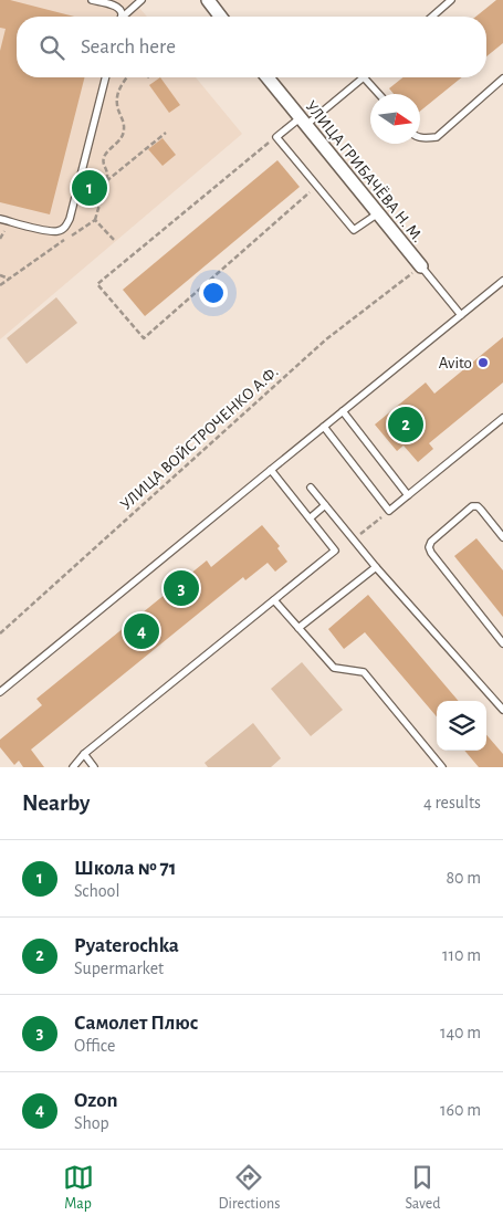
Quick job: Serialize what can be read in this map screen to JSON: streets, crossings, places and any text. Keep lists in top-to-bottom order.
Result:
{
  "streets": {
    "street": ["УЛИЦА ГРИБАЧЁВА Н. М."],
    "path": ["УЛИЦА ВОЙСТРОЧЕНКО А.Ф."]
  },
  "crossings": [
    ["УЛИЦА ГРИБАЧЁВА Н. М.", "УЛИЦА ВОЙСТРОЧЕНКО А.Ф."]
  ],
  "places": ["Avito"],
  "north": "right",
  "page": {
    "search": "Search here",
    "pins": [
      "1",
      "2",
      "3",
      "4"
    ],
    "heading": ["Nearby", "4 results"],
    "list": [
      {
        "mark": "1",
        "name": "Школа № 71",
        "note": "School",
        "value": "80 m"
      },
      {
        "mark": "2",
        "name": "Pyaterochka",
        "note": "Supermarket",
        "value": "110 m"
      },
      {
        "mark": "3",
        "name": "Самолет Плюс",
        "note": "Office",
        "value": "140 m"
      },
      {
        "mark": "4",
        "name": "Ozon",
        "note": "Shop",
        "value": "160 m"
      }
    ],
    "nav": ["Map", "Directions", "Saved"]
  }
}
